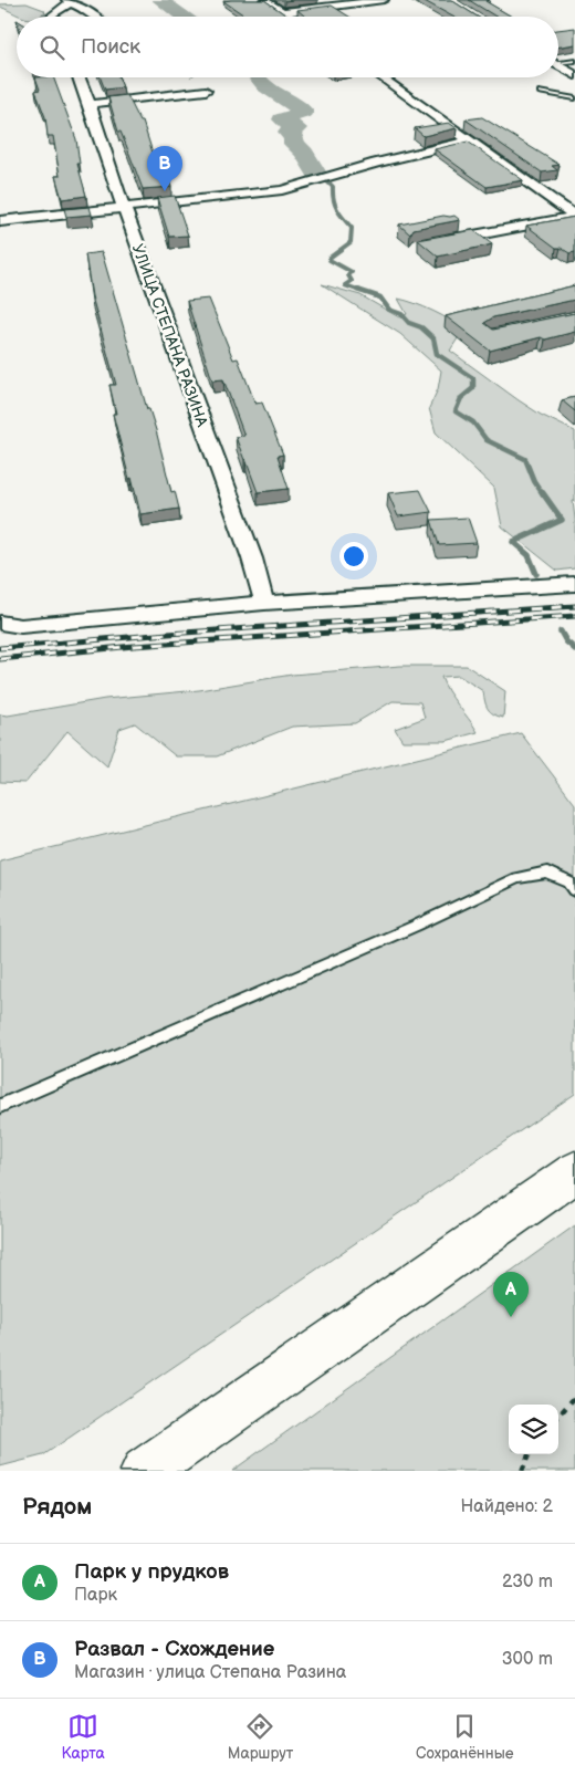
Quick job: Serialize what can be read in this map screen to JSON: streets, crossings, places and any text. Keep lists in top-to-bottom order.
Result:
{
  "streets": {
    "street": ["УЛИЦА СТЕПАНА РАЗИНА"]
  },
  "page": {
    "search": "Поиск",
    "pins": ["B", "A"],
    "heading": ["Рядом", "Найдено: 2"],
    "list": [
      {
        "mark": "A",
        "name": "Парк у прудков",
        "note": "Парк",
        "value": "230 m"
      },
      {
        "mark": "B",
        "name": "Развал - Схождение",
        "note": "Магазин · улица Степана Разина",
        "value": "300 m"
      }
    ],
    "nav": ["Карта", "Маршрут", "Сохранённые"]
  }
}
